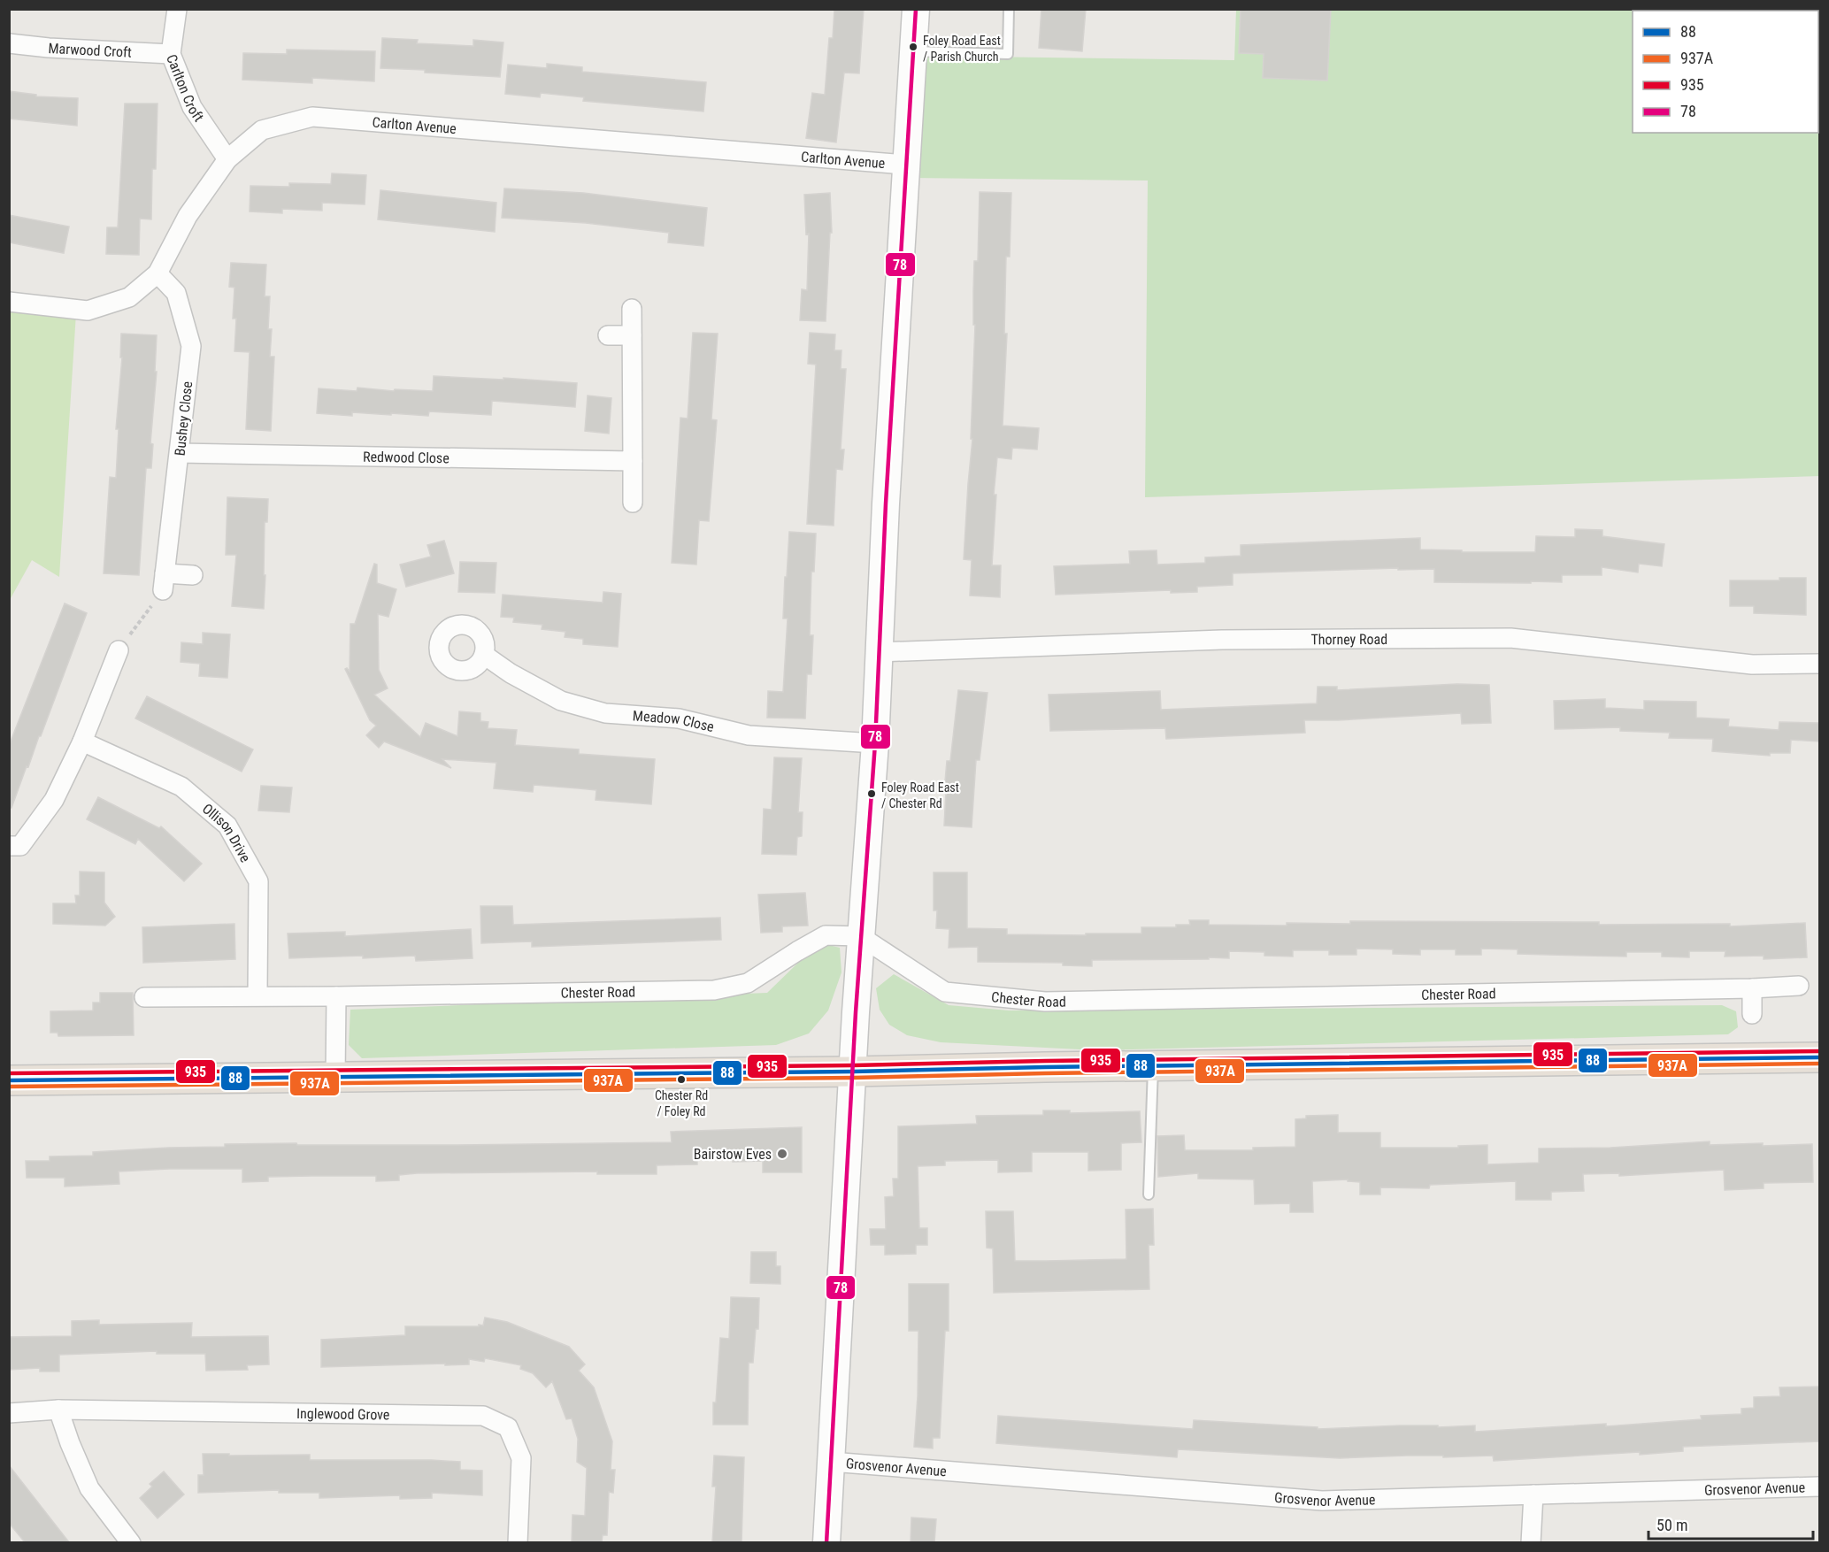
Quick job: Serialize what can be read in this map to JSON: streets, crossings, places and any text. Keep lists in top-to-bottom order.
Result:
{
  "streets": {
    "street": [
      "Marwood Croft",
      "Carlton Croft",
      "Carlton Avenue",
      "Bushey Close",
      "Redwood Close",
      "Thorney Road",
      "Meadow Close",
      "Ollison Drive",
      "Chester Road",
      "Inglewood Grove",
      "Grosvenor Avenue"
    ]
  },
  "crossings": [
    ["Marwood Croft", "Carlton Croft"],
    ["Carlton Croft", "Carlton Avenue"],
    ["Carlton Avenue", "Bushey Close"],
    ["Bushey Close", "Redwood Close"],
    ["Ollison Drive", "Chester Road"]
  ],
  "places": [
    "Foley Road East / Parish Church",
    "Foley Road East / Chester Rd",
    "Chester Rd / Foley Rd",
    "Bairstow Eves"
  ],
  "lines": [
    "transit line 78",
    "transit line 935",
    "transit line 88",
    "transit line 937A"
  ],
  "legend": [
    "88",
    "937A",
    "935",
    "78"
  ],
  "scale_bar": "50 m"
}
